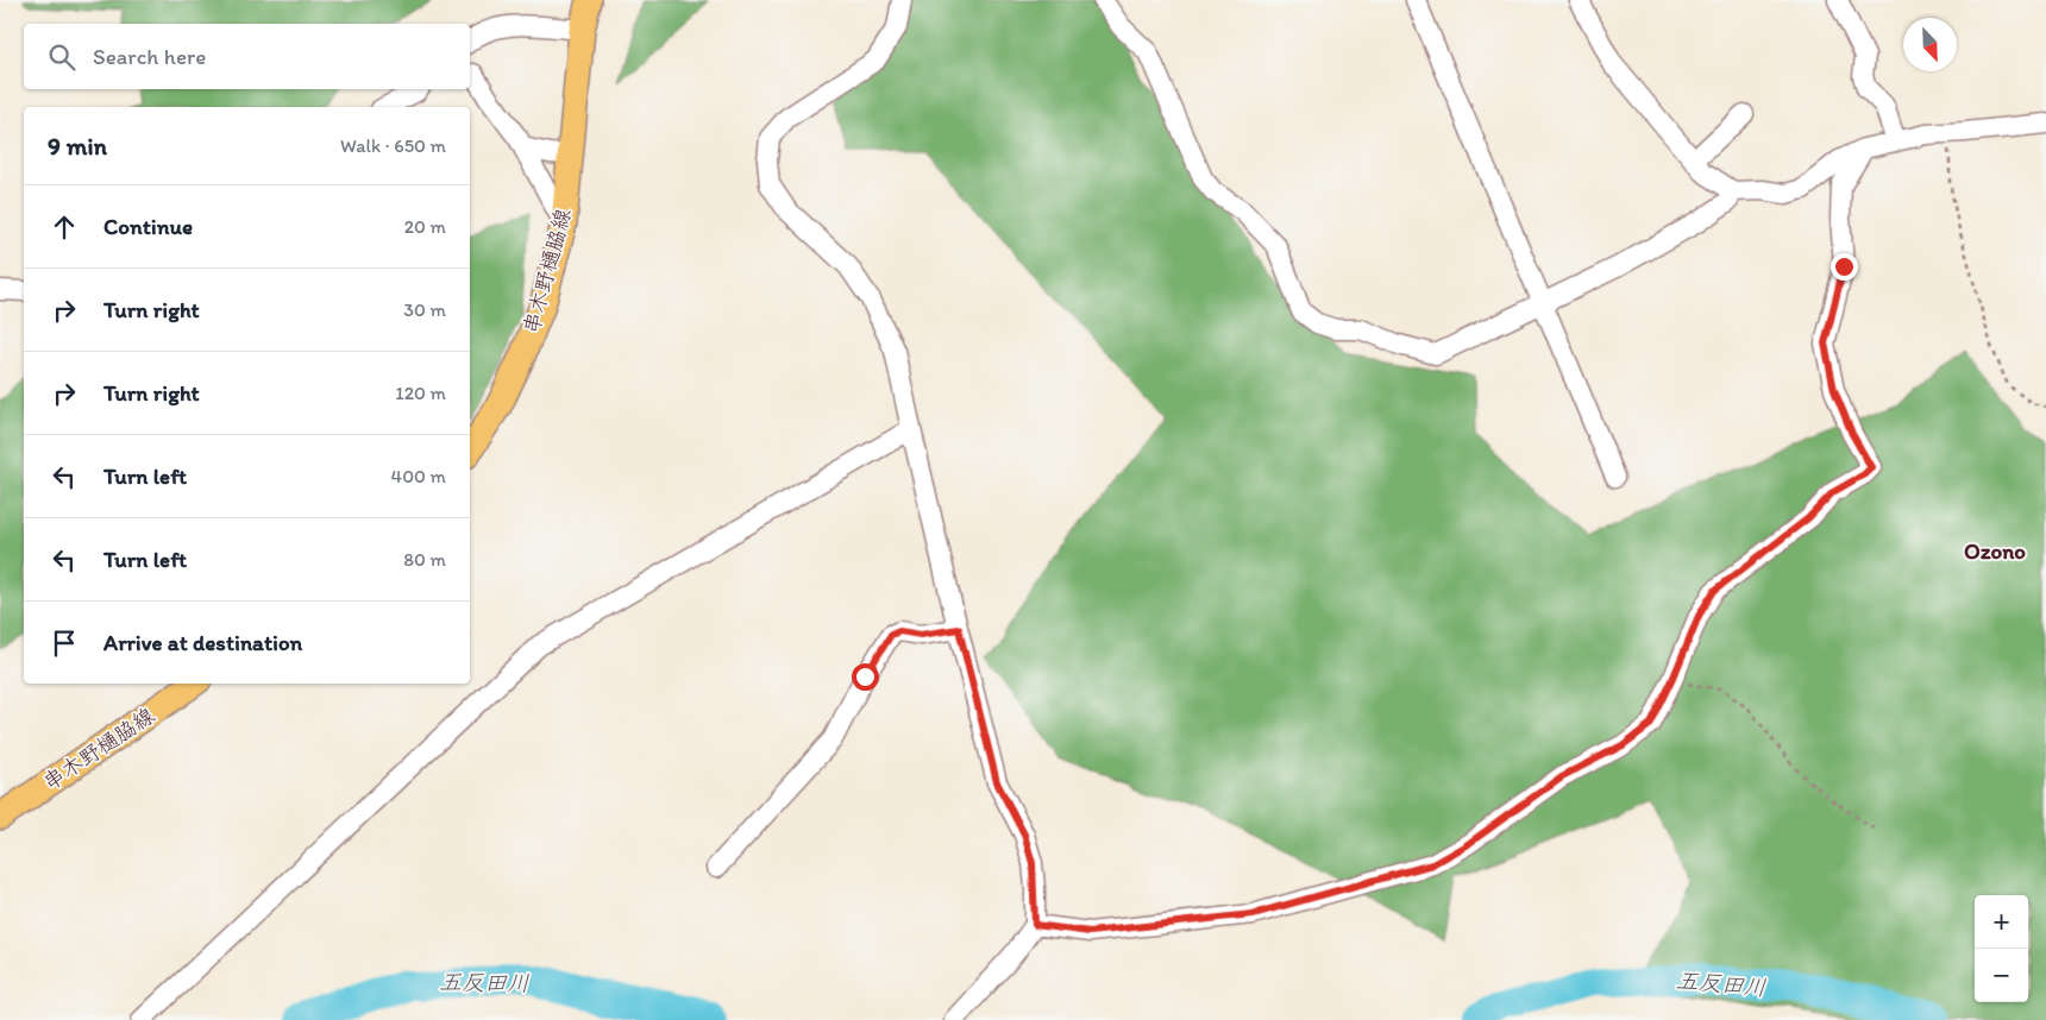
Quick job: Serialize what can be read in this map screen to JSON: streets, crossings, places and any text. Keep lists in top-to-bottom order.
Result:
{
  "streets": {
    "main road": ["串木野樋脇線"]
  },
  "districts": ["Ozono"],
  "water": ["五反田川"],
  "north": "bottom right",
  "page": {
    "search": "Search here",
    "heading": ["9 min", "Walk · 650 m"],
    "list": [
      ["Continue", "20 m"],
      ["Turn right", "30 m"],
      ["Turn right", "120 m"],
      ["Turn left", "400 m"],
      ["Turn left", "80 m"],
      "Arrive at destination"
    ],
    "map_buttons": ["+", "−"]
  }
}
